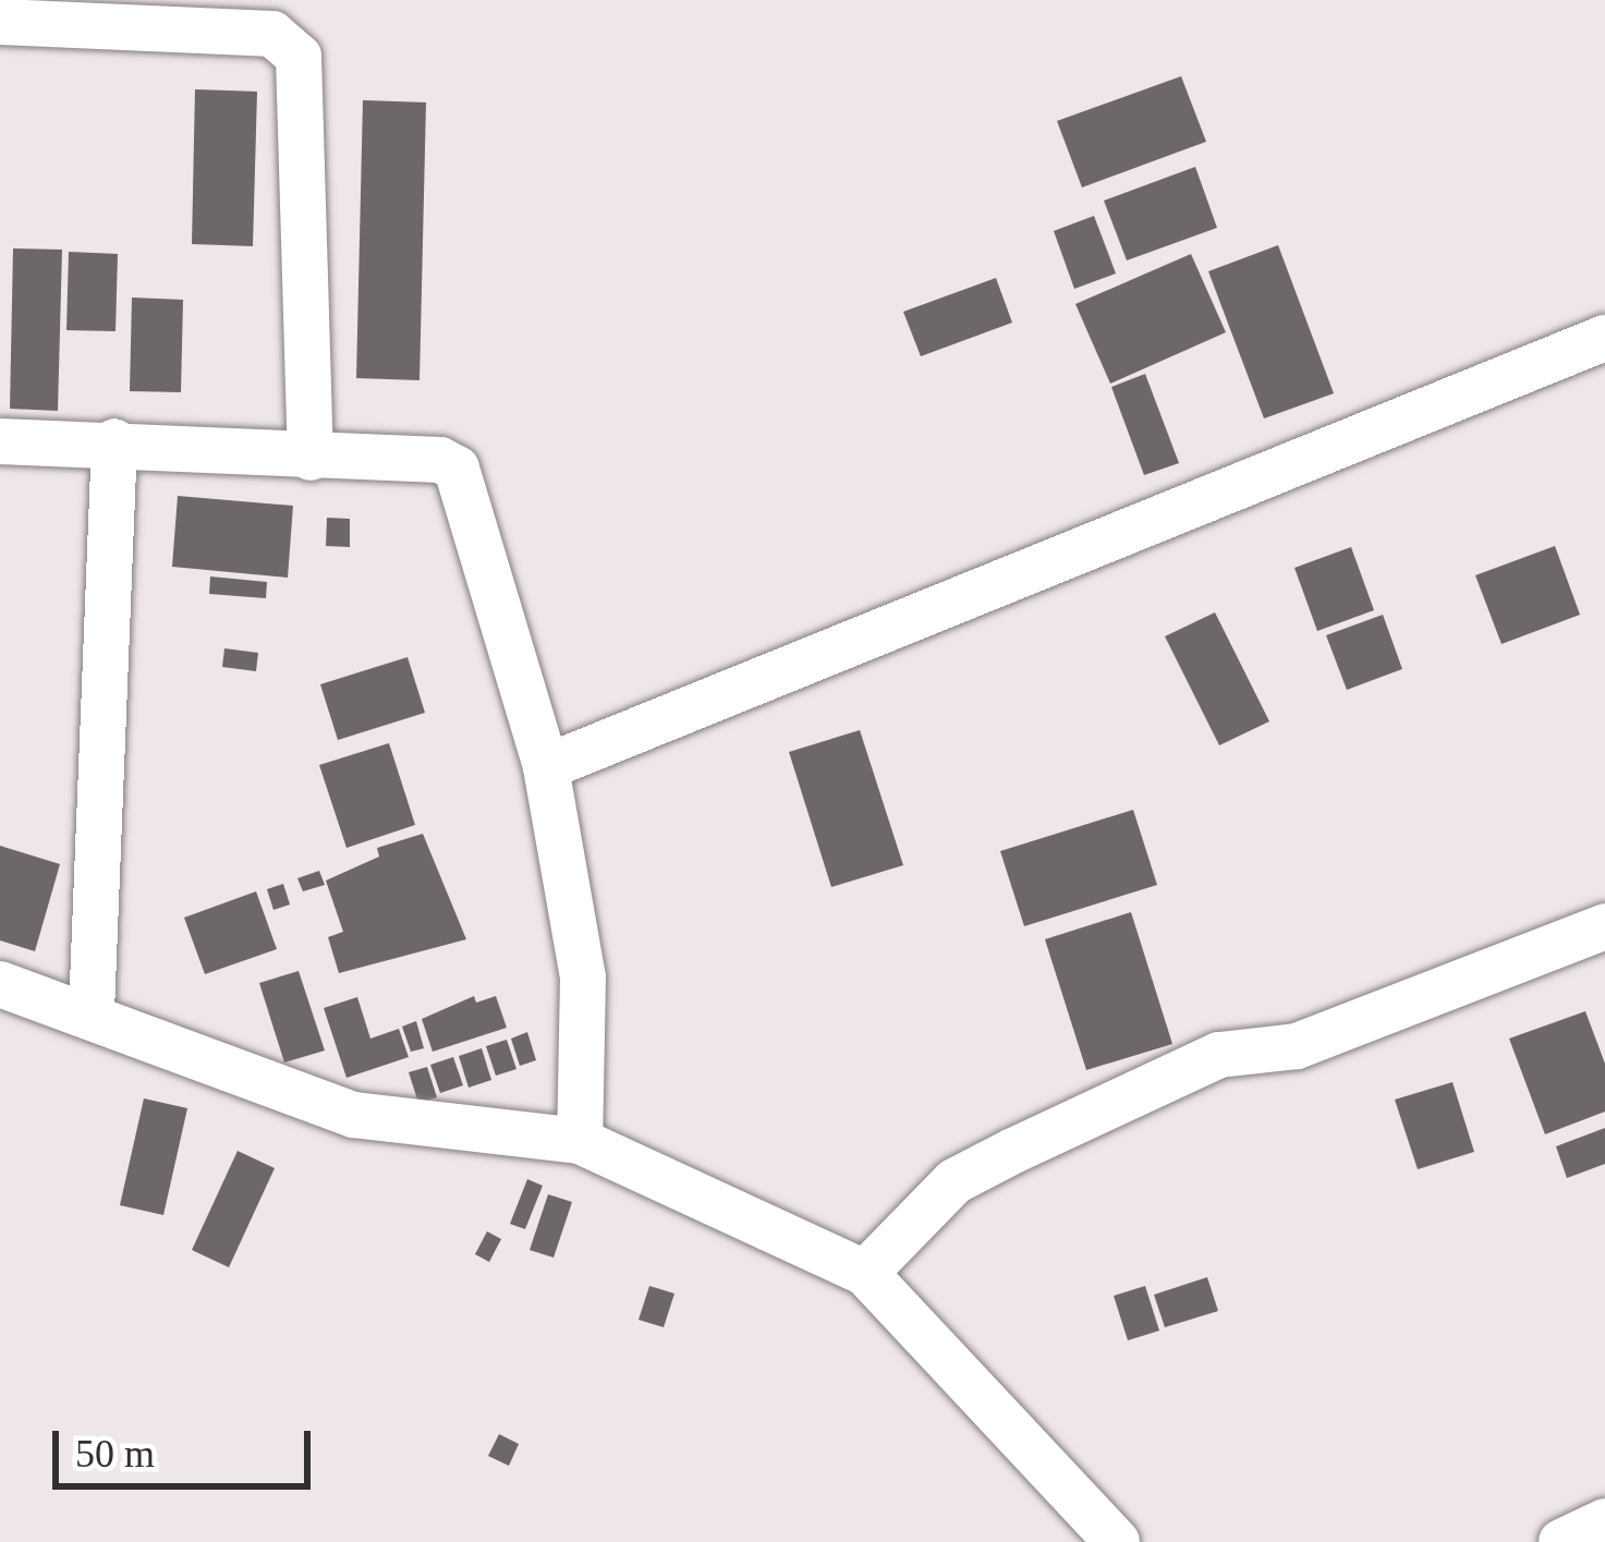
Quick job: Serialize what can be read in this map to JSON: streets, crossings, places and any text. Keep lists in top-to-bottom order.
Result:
{
  "scale_bar": "50 m"
}
